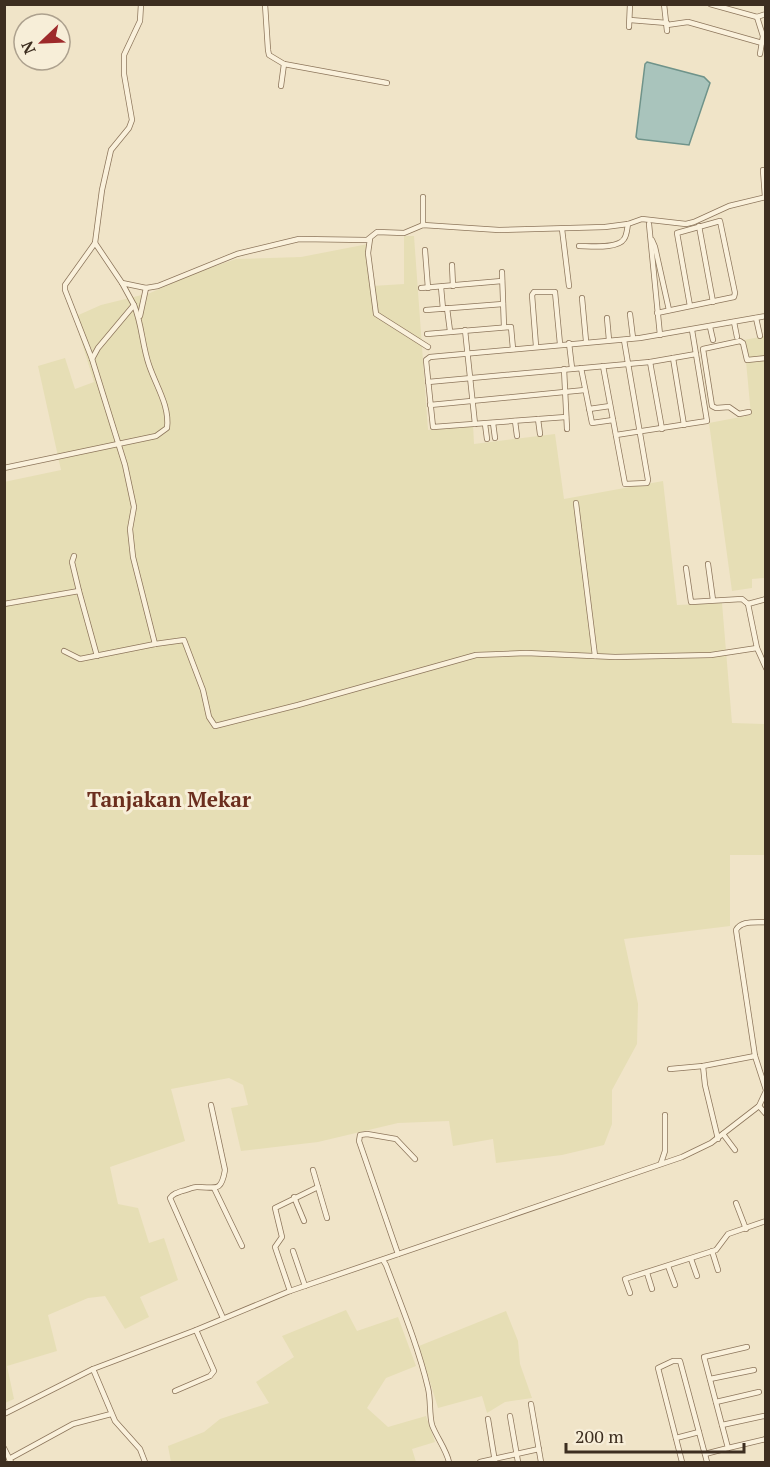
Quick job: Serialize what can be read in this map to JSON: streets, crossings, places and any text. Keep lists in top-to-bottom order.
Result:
{
  "districts": ["Tanjakan Mekar"],
  "scale_bar": "200 m",
  "north": "bottom left"
}
